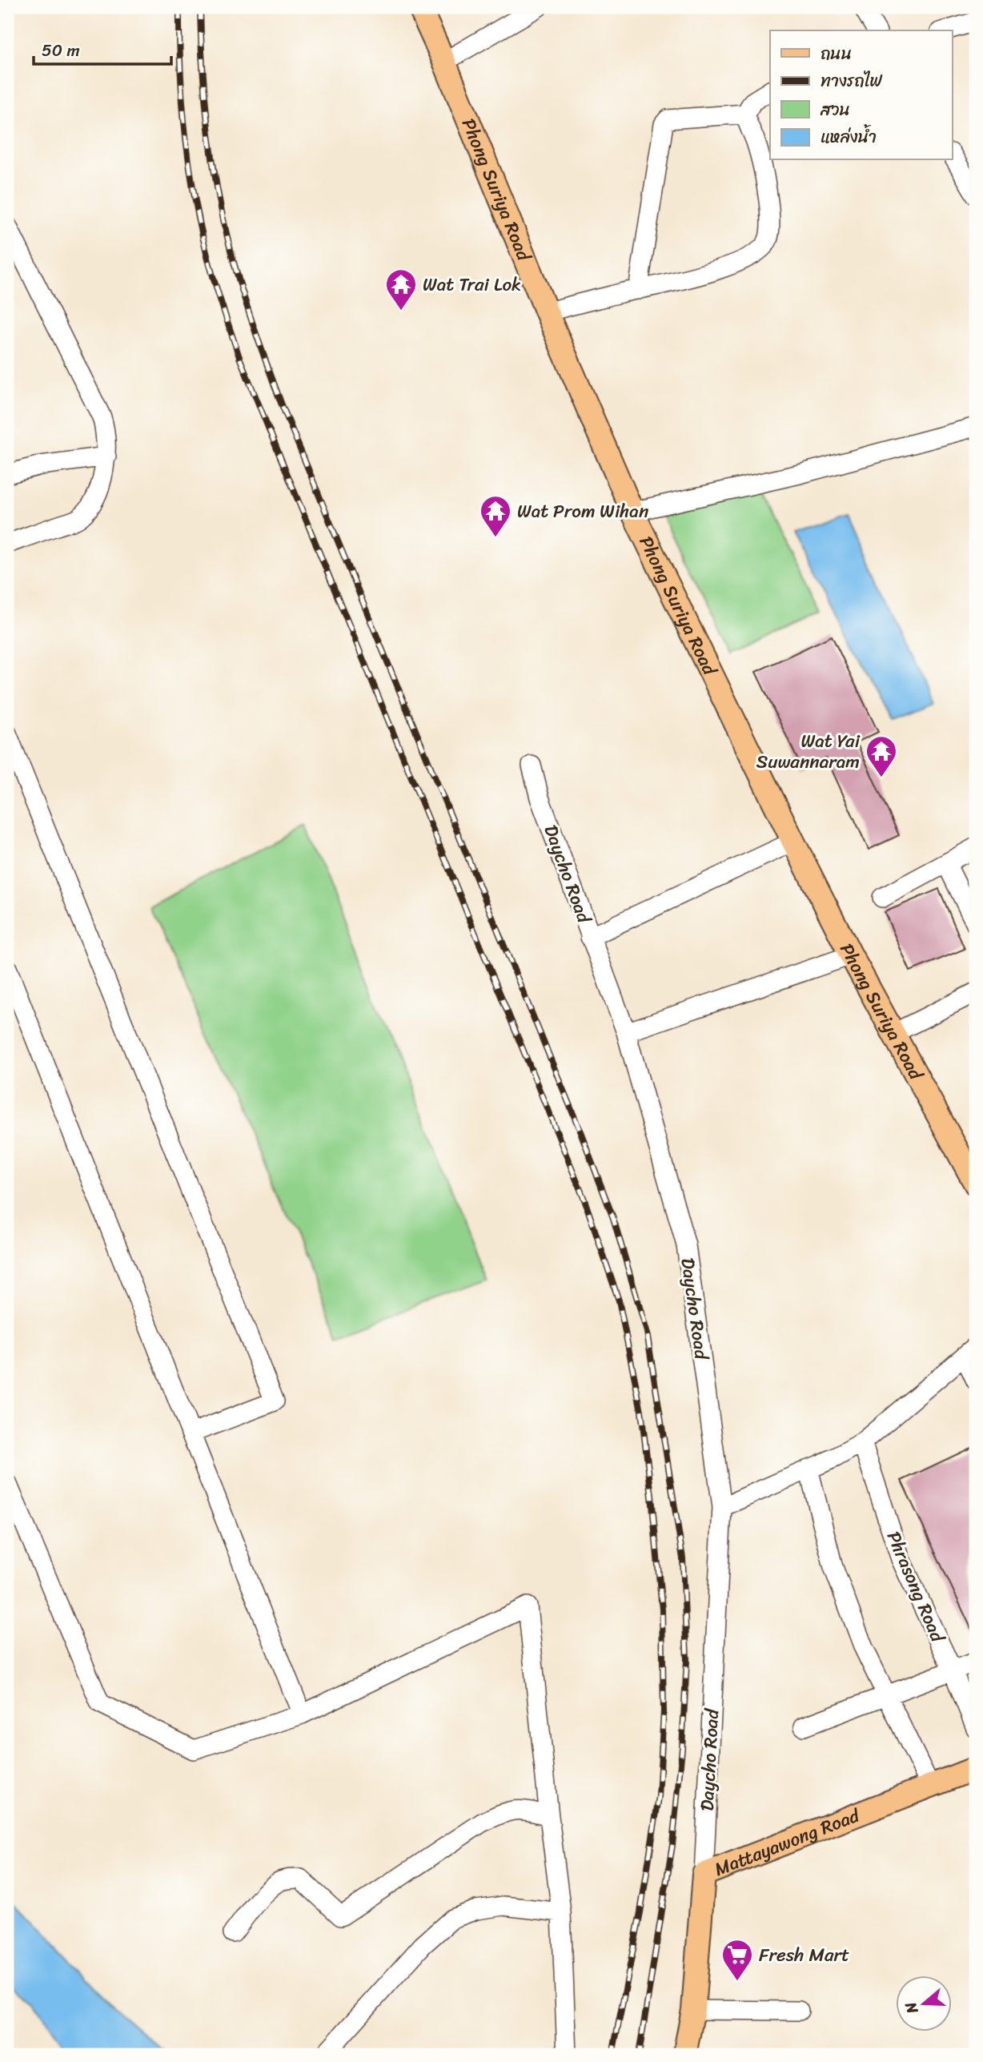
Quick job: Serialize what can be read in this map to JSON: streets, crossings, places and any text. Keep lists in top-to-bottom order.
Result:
{
  "streets": {
    "main road": ["Phong Suriya Road", "Mattayawong Road"],
    "street": ["Daycho Road", "Phrasong Road"]
  },
  "crossings": [
    ["Daycho Road", "Mattayawong Road"]
  ],
  "places": {
    "temple": ["Wat Trai Lok", "Wat Prom Wihan", "Wat Yai Suwannaram"],
    "supermarket": ["Fresh Mart"]
  },
  "legend": [
    "ถนน",
    "ทางรถไฟ",
    "สวน",
    "แหล่งน้ำ"
  ],
  "scale_bar": "50 m",
  "north": "left"
}
